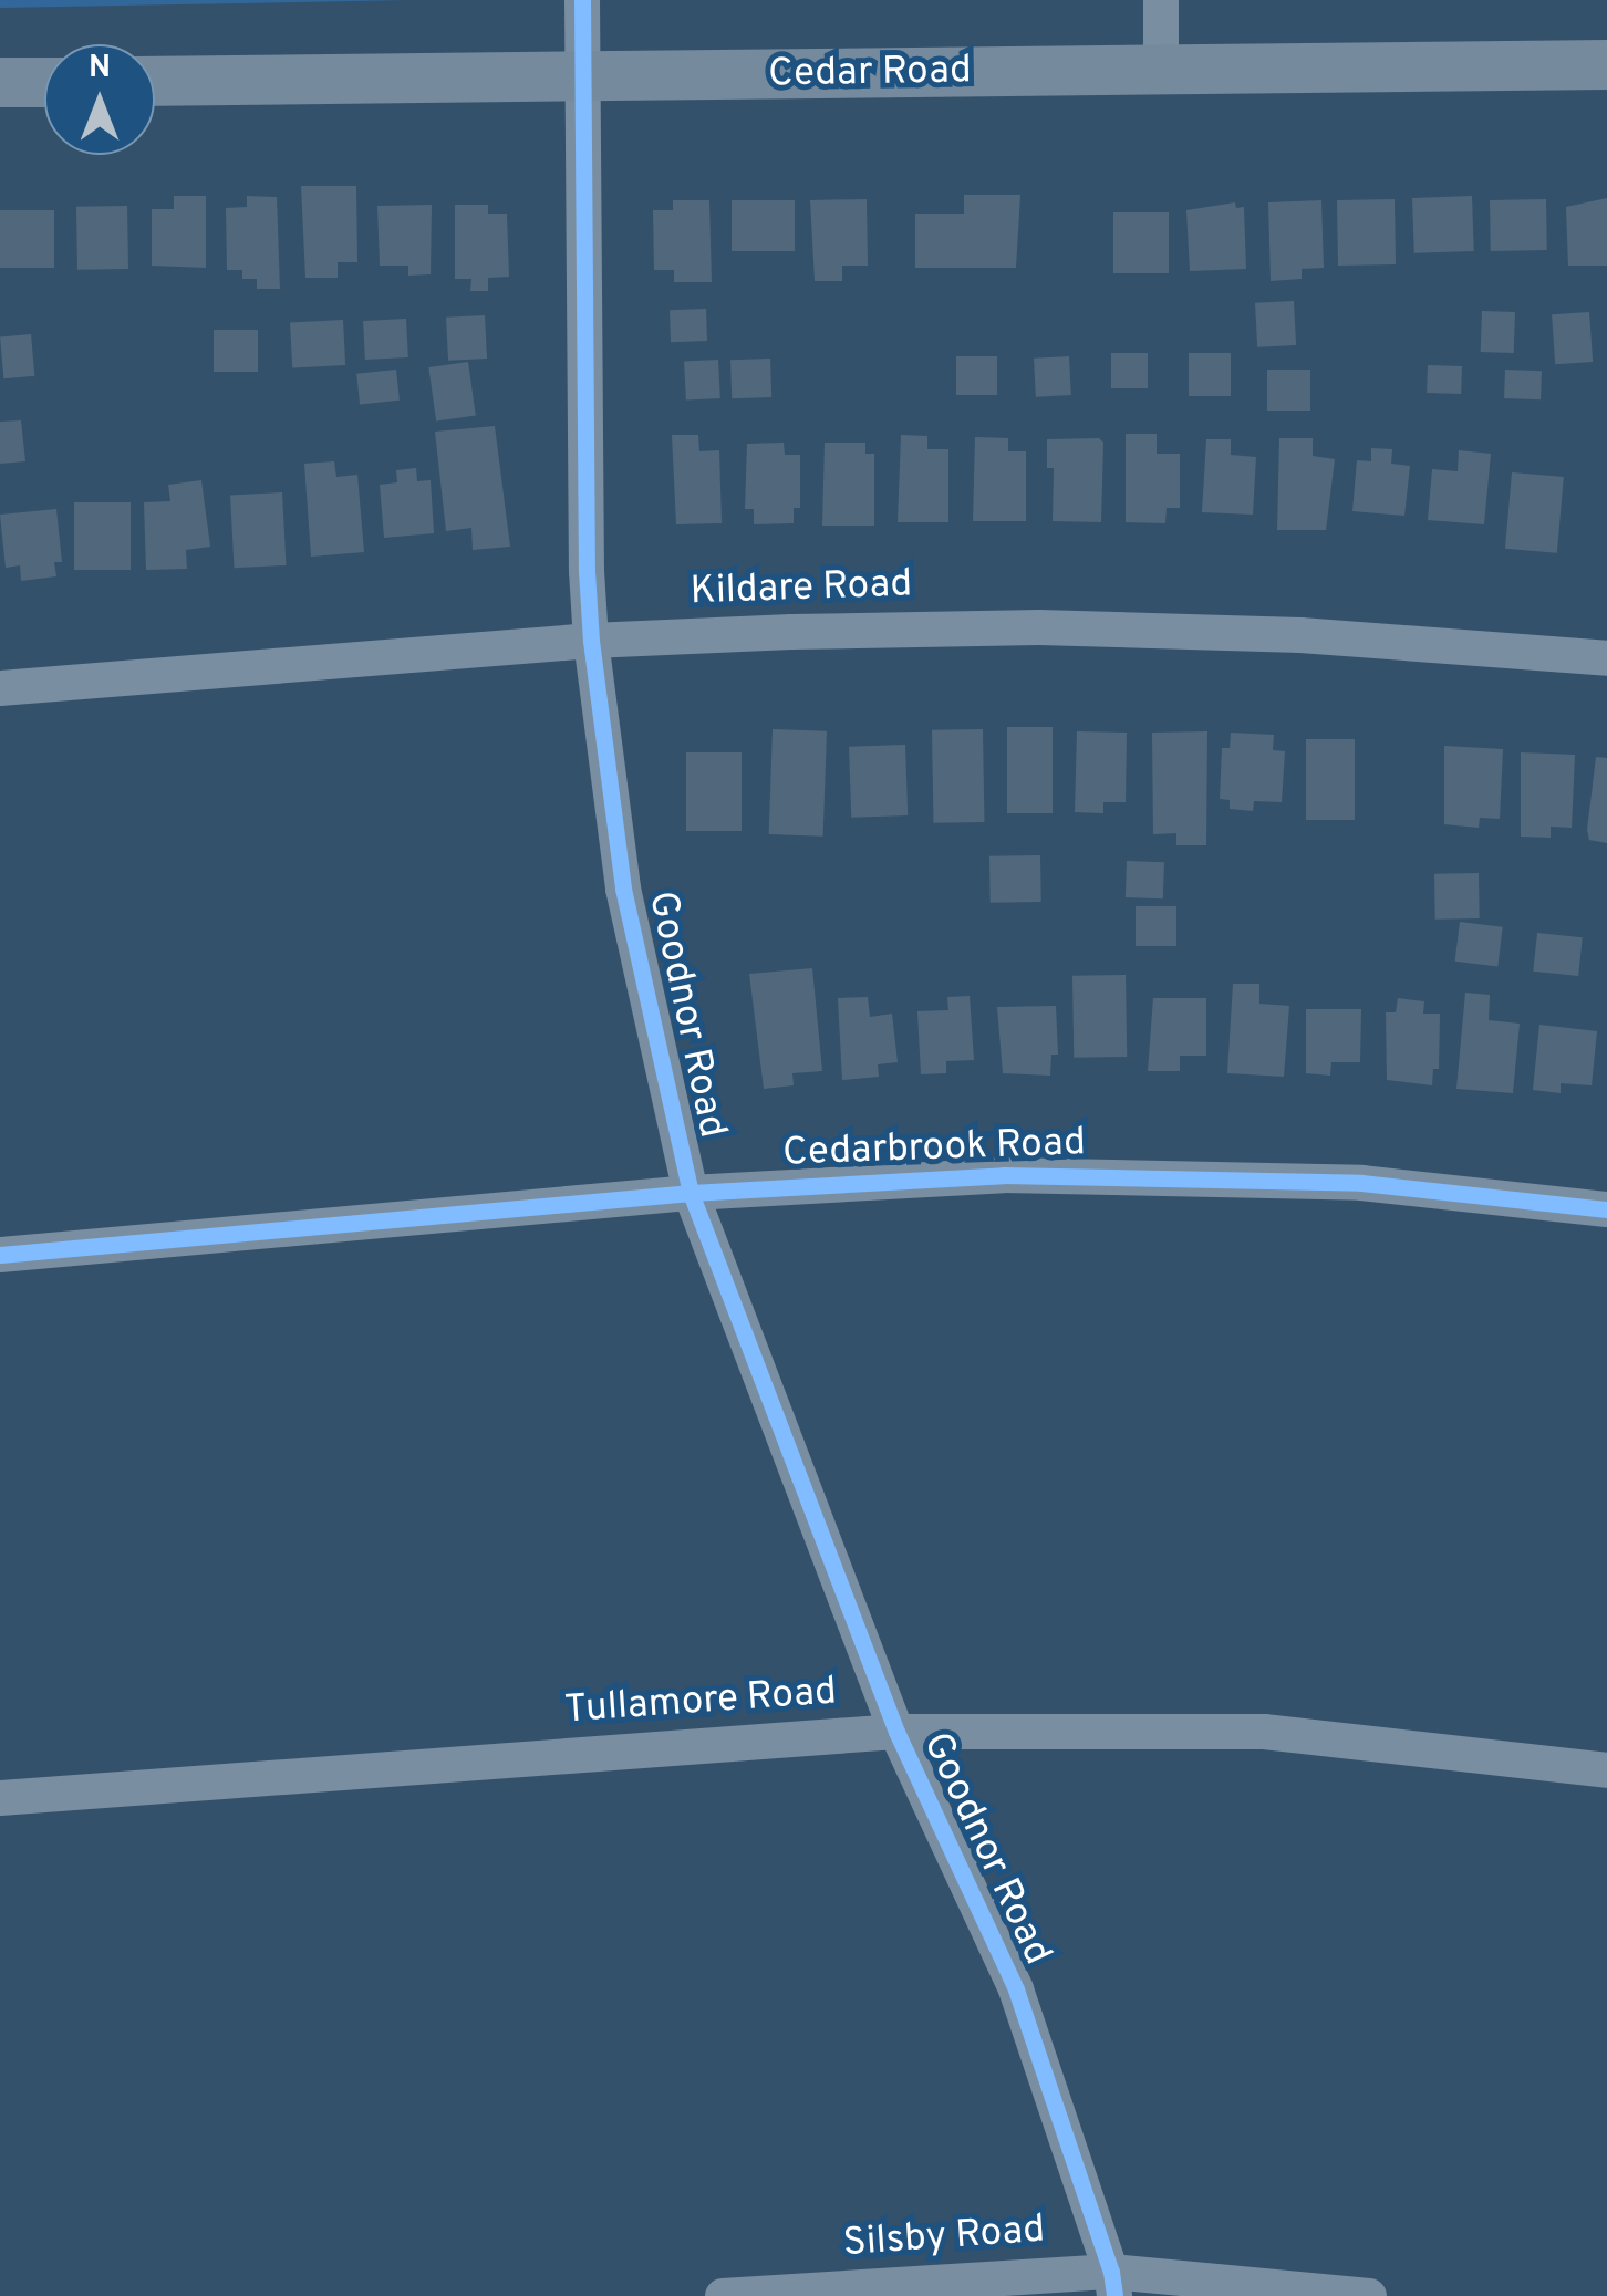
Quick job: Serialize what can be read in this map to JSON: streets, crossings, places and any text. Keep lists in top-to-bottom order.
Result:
{
  "streets": {
    "main road": ["Cedar Road"],
    "street": [
      "Kildare Road",
      "Goodnor Road",
      "Cedarbrook Road",
      "Tullamore Road",
      "Silsby Road"
    ]
  },
  "crossings": [
    ["Cedar Road", "Goodnor Road"],
    ["Kildare Road", "Goodnor Road"],
    ["Goodnor Road", "Cedarbrook Road"],
    ["Goodnor Road", "Tullamore Road"],
    ["Goodnor Road", "Silsby Road"]
  ],
  "north": "top"
}
